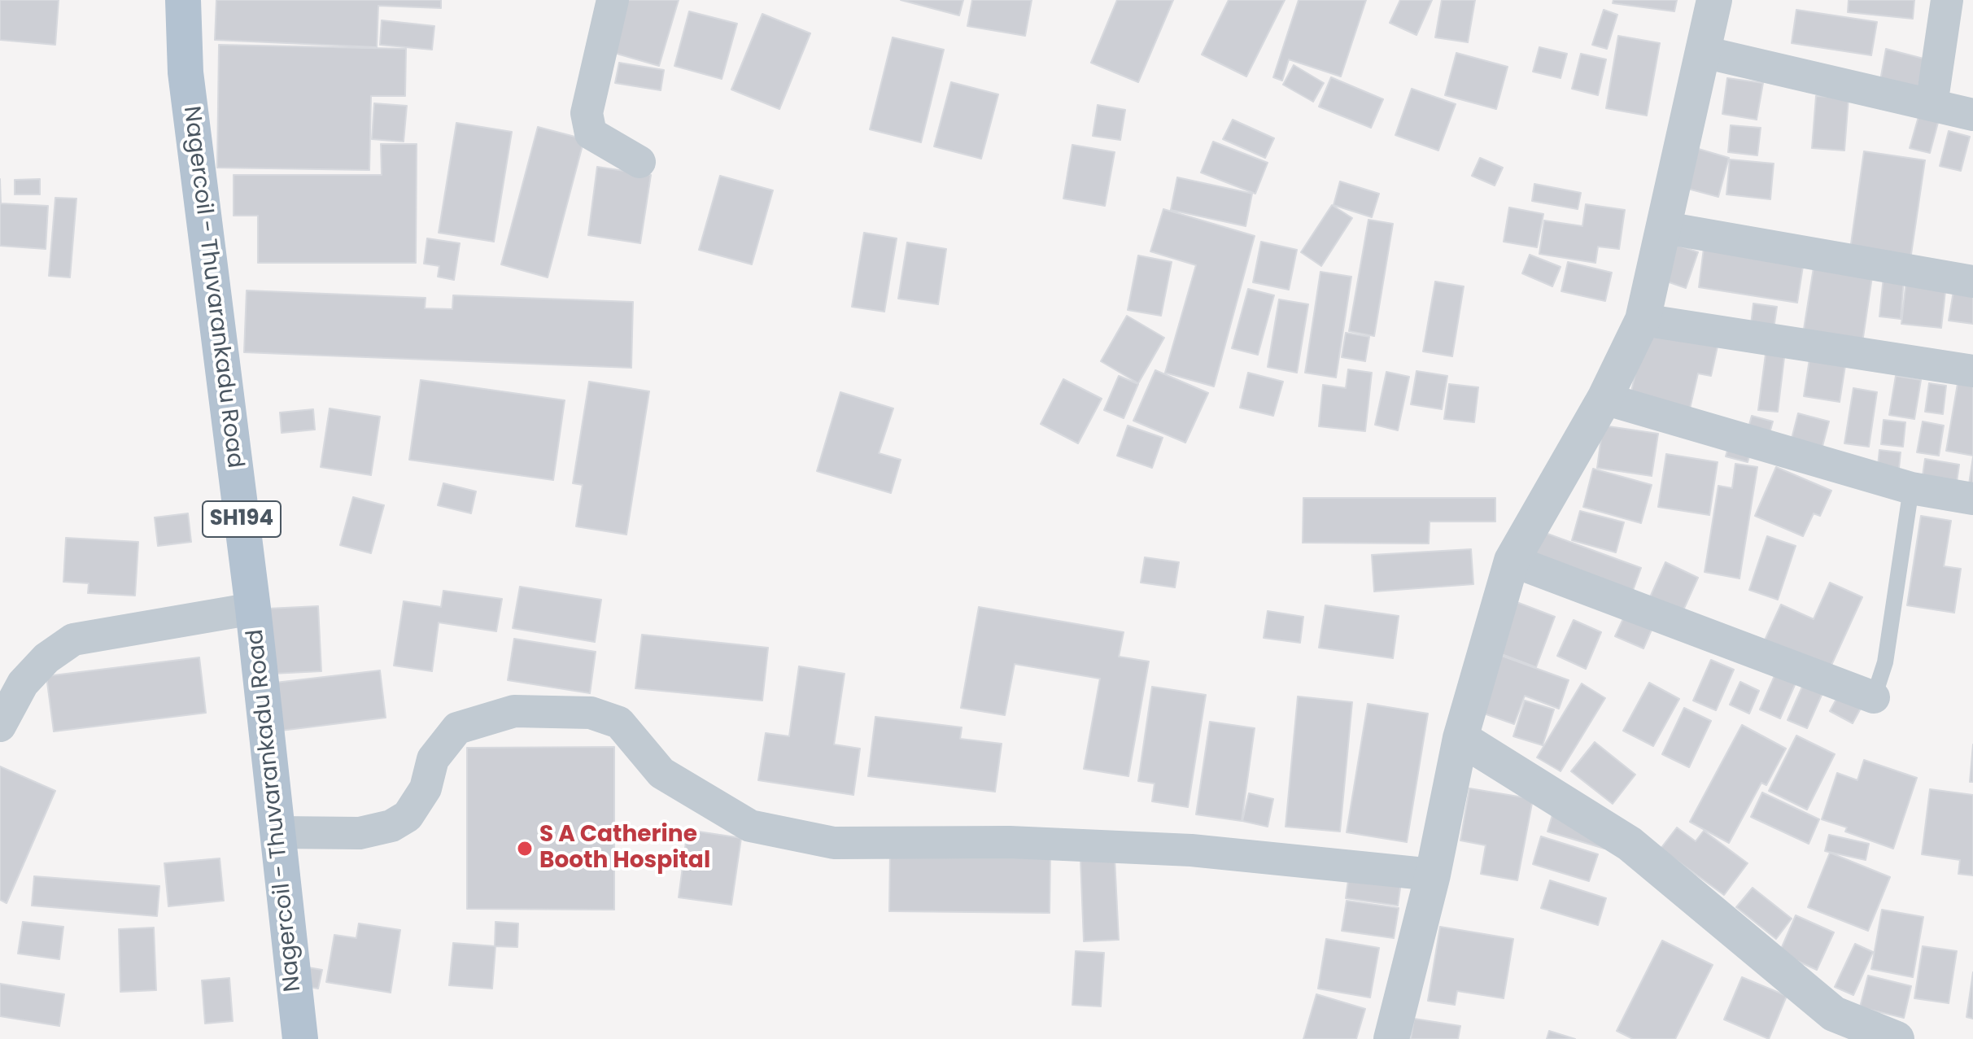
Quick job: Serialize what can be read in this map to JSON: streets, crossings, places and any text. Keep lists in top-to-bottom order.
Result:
{
  "streets": {
    "main road": ["Nagercoil - Thuvarankadu Road", "SH194"]
  },
  "places": ["S A Catherine Booth Hospital"]
}
